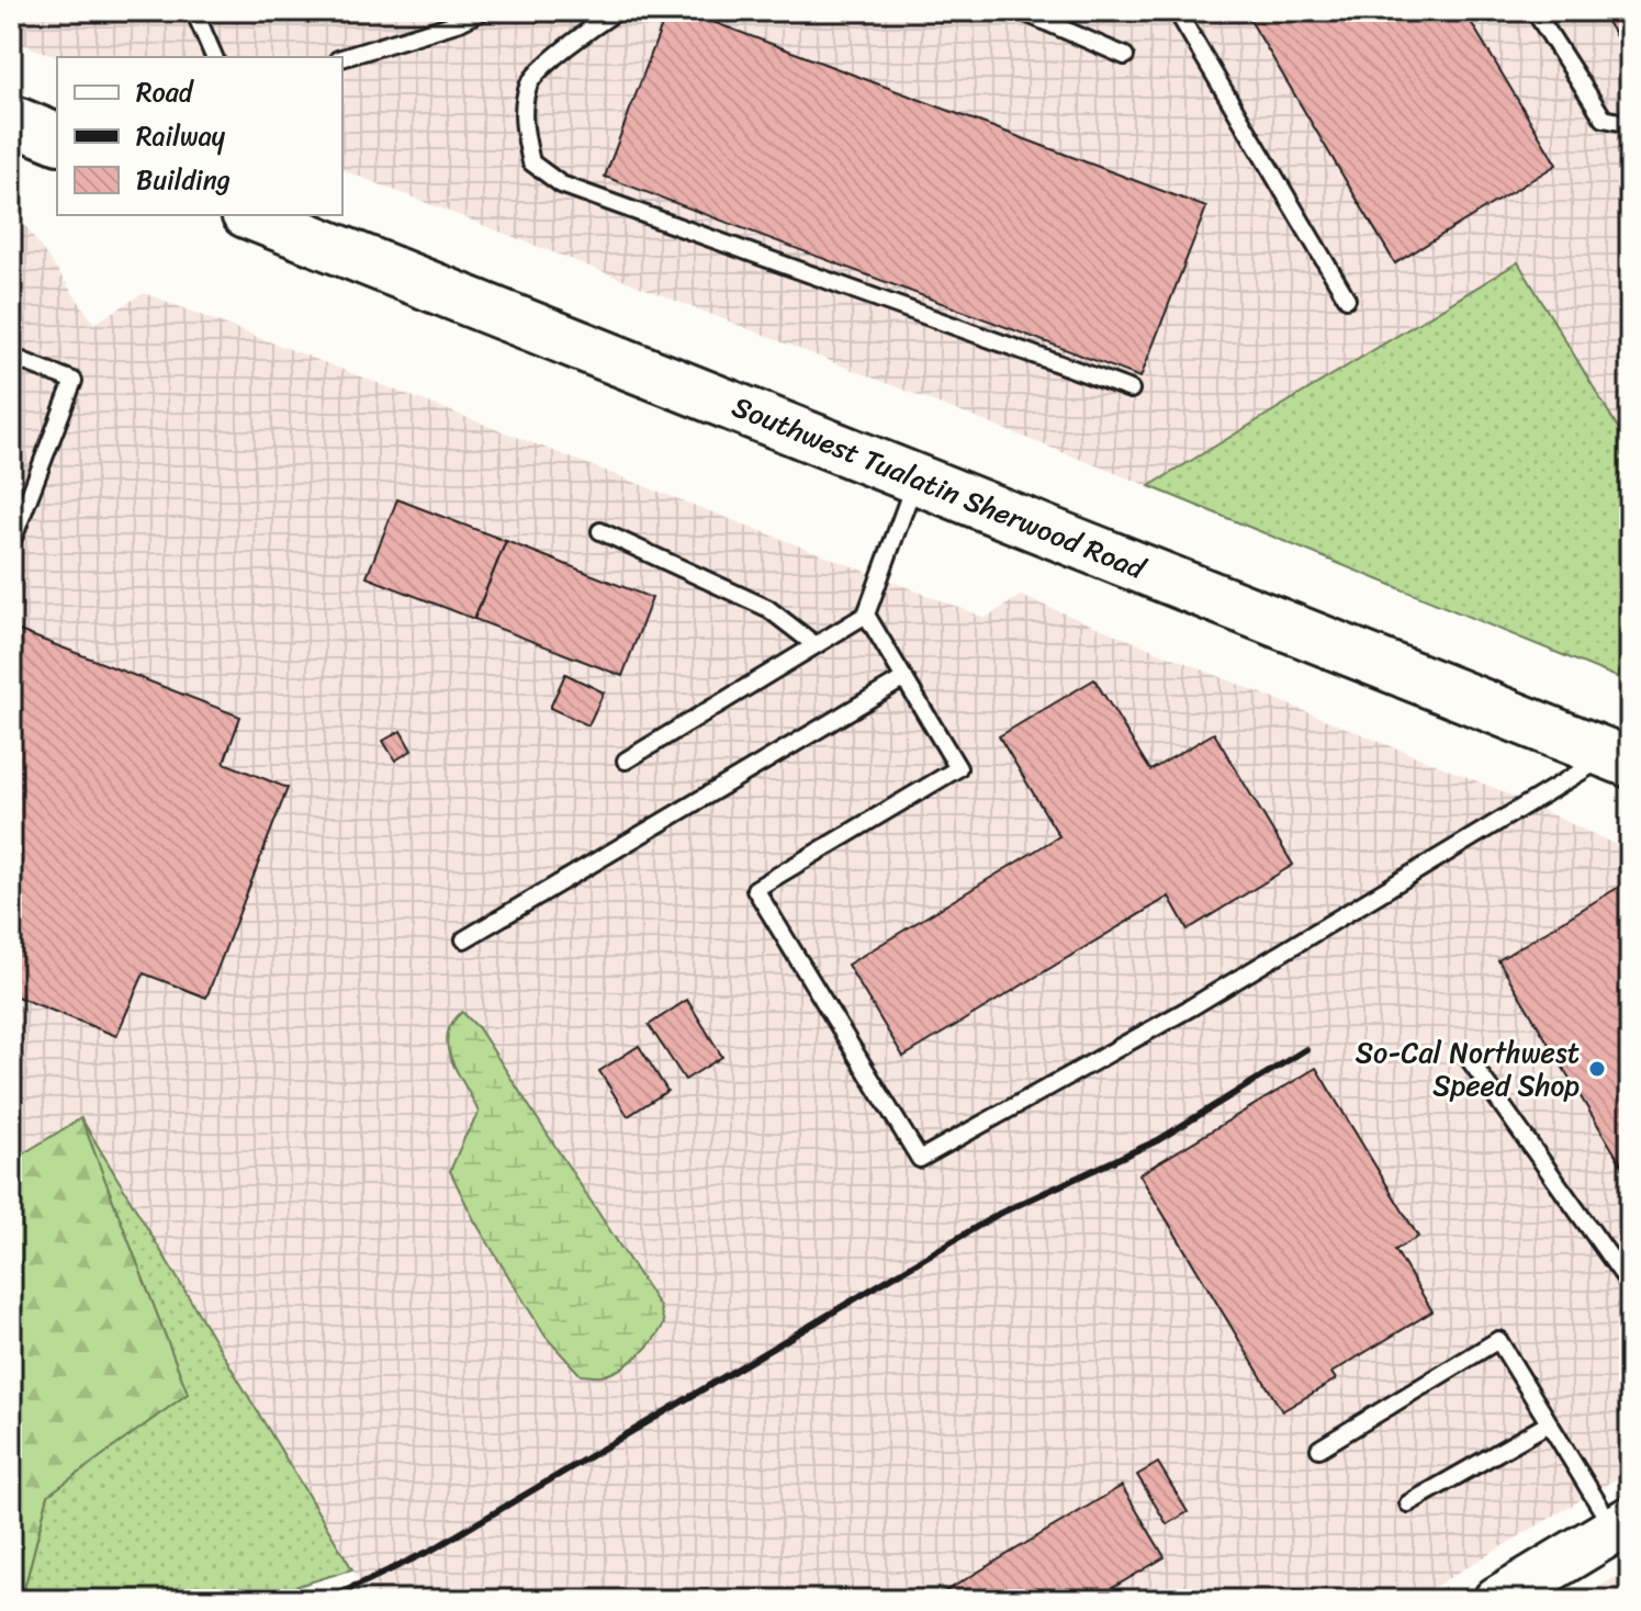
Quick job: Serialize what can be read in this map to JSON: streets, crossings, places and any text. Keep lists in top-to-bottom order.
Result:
{
  "streets": {
    "highway": ["Southwest Tualatin Sherwood Road"]
  },
  "places": ["So-Cal Northwest Speed Shop"],
  "legend": ["Road", "Railway", "Building"]
}
